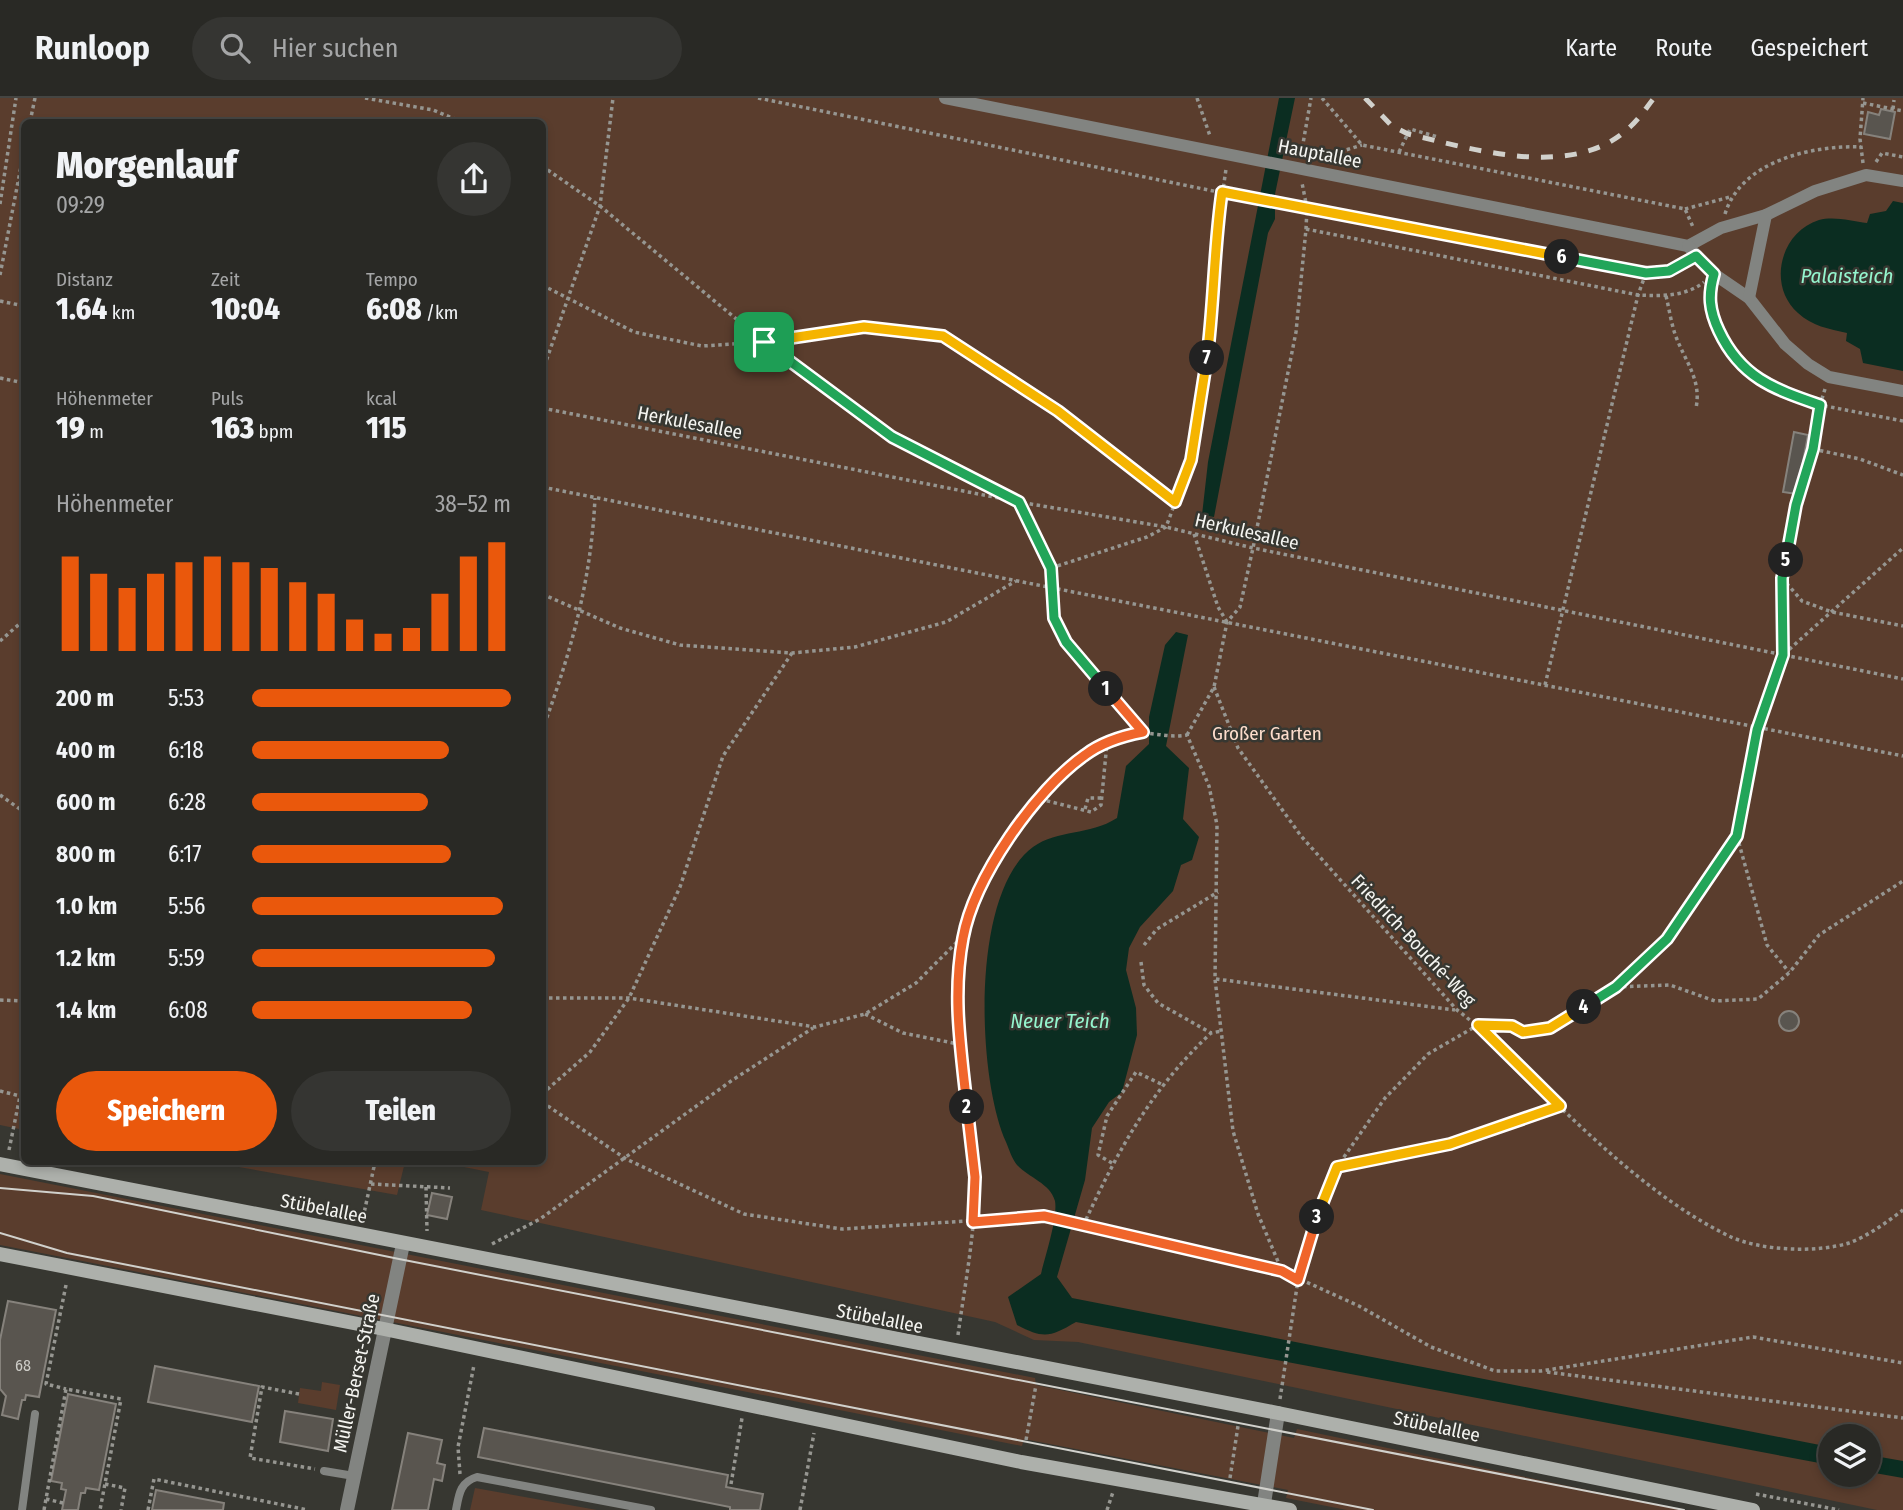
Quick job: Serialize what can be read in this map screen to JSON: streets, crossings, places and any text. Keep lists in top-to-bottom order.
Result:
{
  "streets": {
    "main road": ["Stübelallee"],
    "street": ["Hauptallee", "Müller-Berset-Straße"],
    "path": ["Herkulesallee", "Friedrich-Bouché-Weg"]
  },
  "crossings": [
    ["Stübelallee", "Müller-Berset-Straße"]
  ],
  "water": ["Palaisteich", "Neuer Teich"],
  "parks": ["Großer Garten"],
  "house_numbers": ["68"],
  "page": {
    "header": "Runloop",
    "search": "Hier suchen",
    "nav": ["Karte", "Route", "Gespeichert"],
    "heading": ["Morgenlauf", "09:29"],
    "stats": [
      ["Distanz", "1.64 km"],
      ["Zeit", "10:04"],
      ["Tempo", "6:08 /km"],
      ["Höhenmeter", "19 m"],
      ["Puls", "163 bpm"],
      ["kcal", "115"]
    ],
    "pins": [
      "6",
      "7",
      "5",
      "1",
      "4",
      "2",
      "3"
    ],
    "chart": ["Höhenmeter", "38–52 m"],
    "list": [
      {
        "name": "200 m",
        "note": "5:53"
      },
      {
        "name": "400 m",
        "note": "6:18"
      },
      {
        "name": "600 m",
        "note": "6:28"
      },
      {
        "name": "800 m",
        "note": "6:17"
      },
      {
        "name": "1.0 km",
        "note": "5:56"
      },
      {
        "name": "1.2 km",
        "note": "5:59"
      },
      {
        "name": "1.4 km",
        "note": "6:08"
      }
    ],
    "buttons": ["Speichern", "Teilen"]
  }
}
